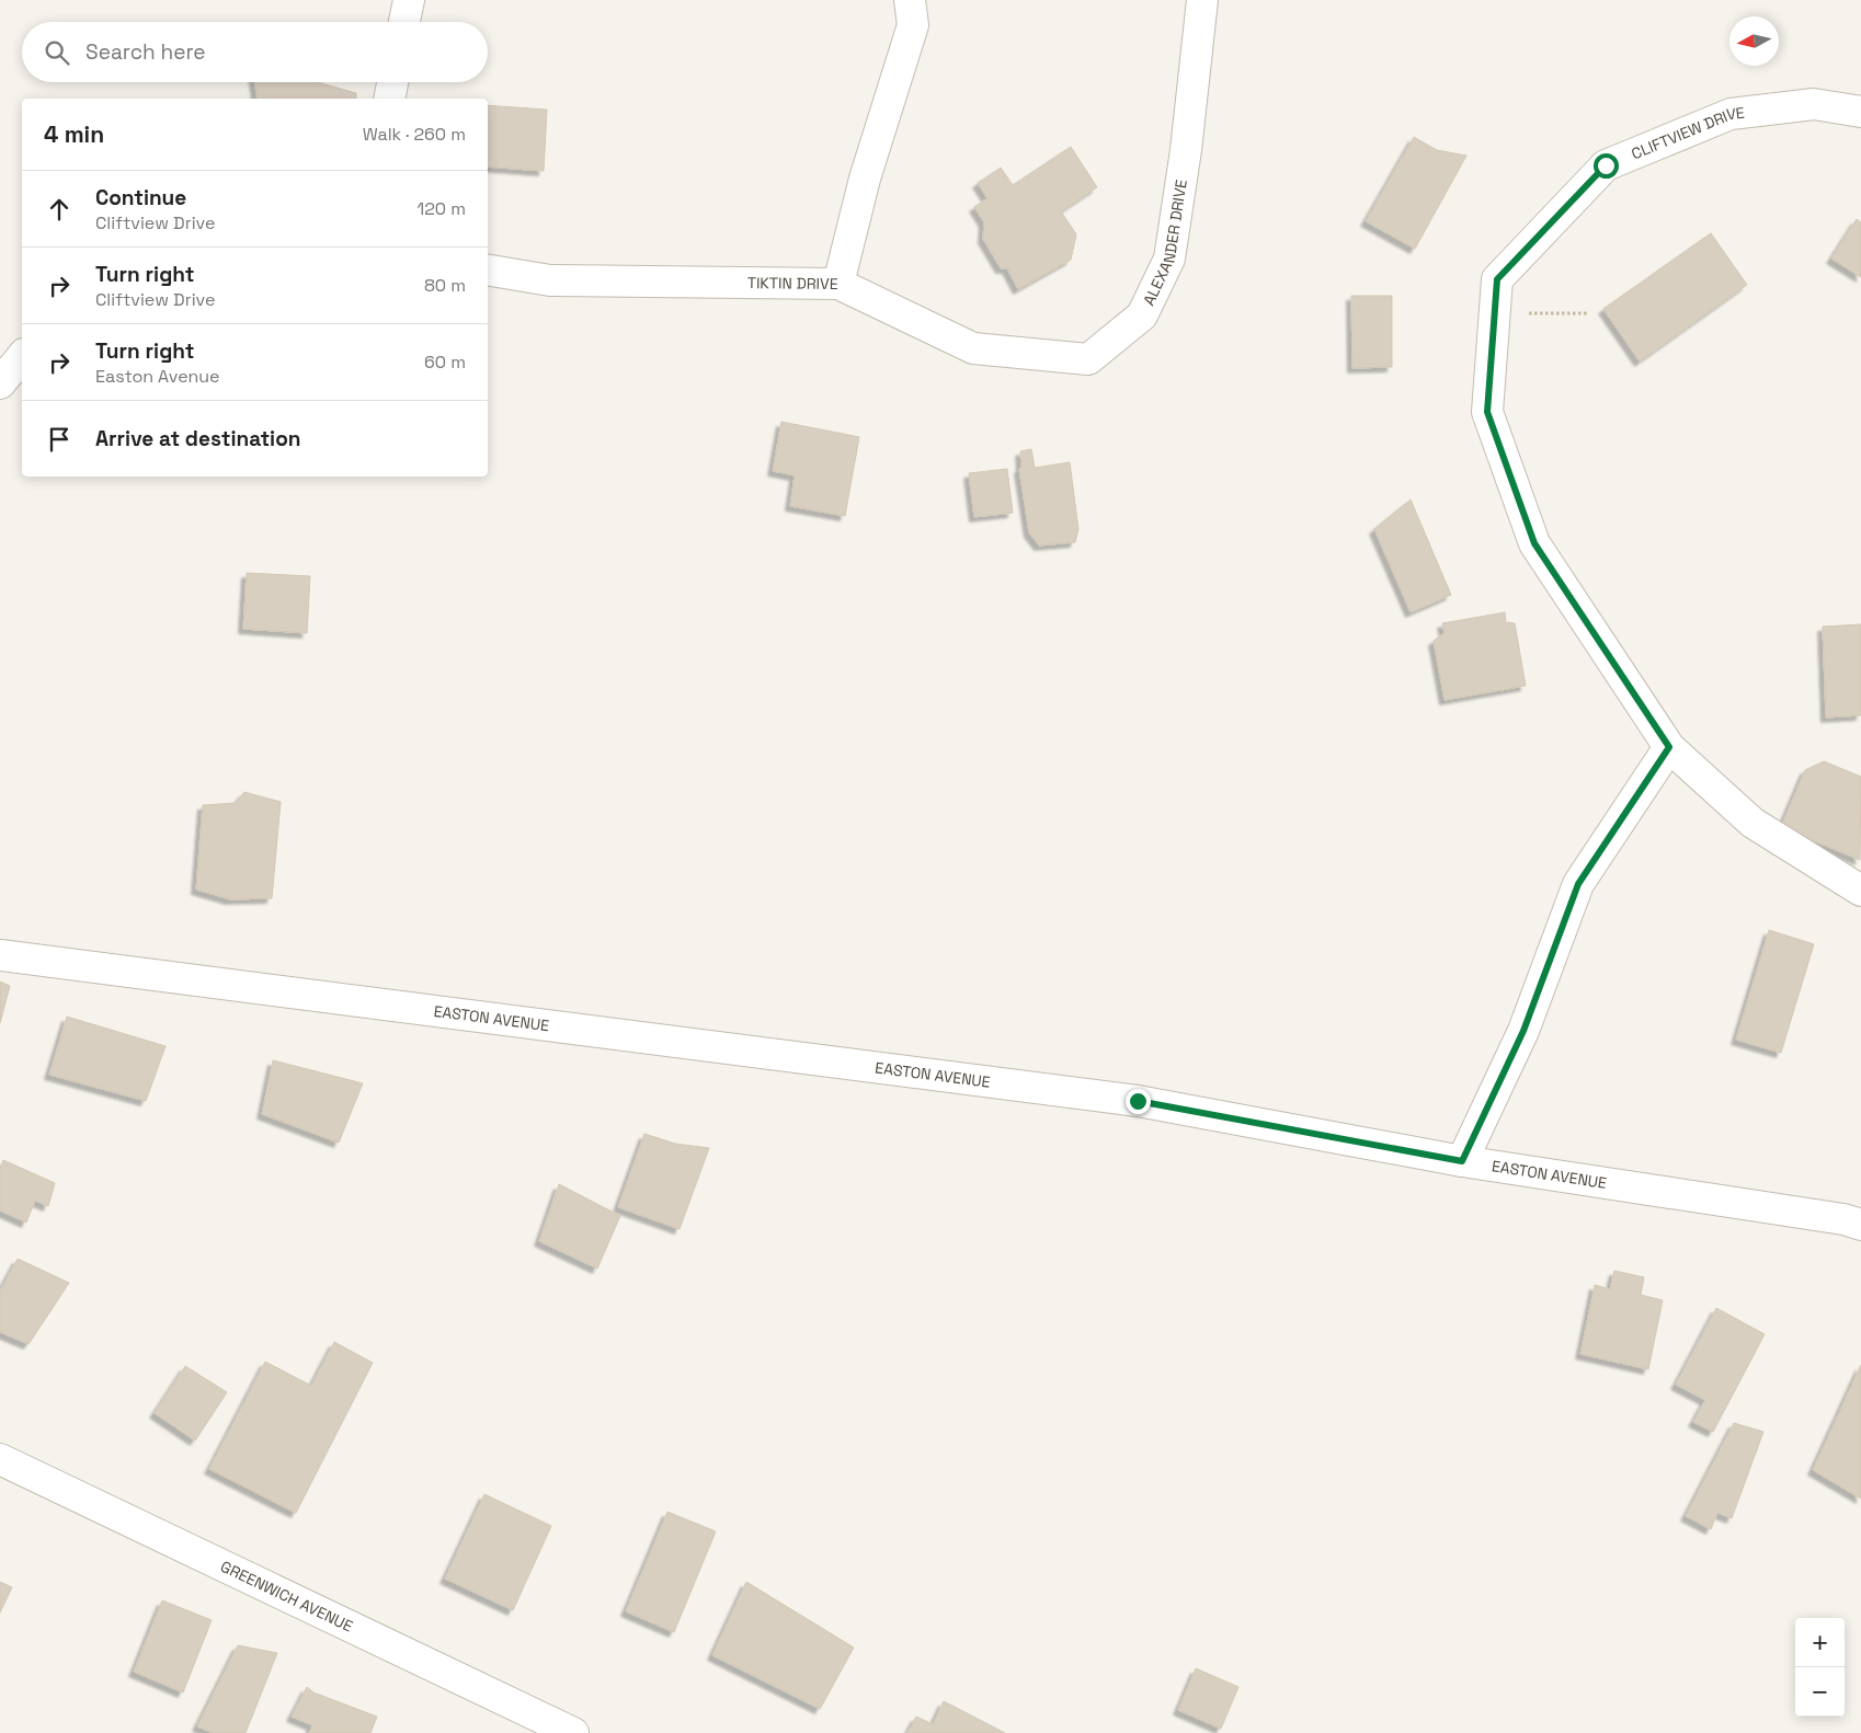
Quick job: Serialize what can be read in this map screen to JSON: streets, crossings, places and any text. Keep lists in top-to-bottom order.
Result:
{
  "streets": {
    "street": [
      "CLIFTVIEW DRIVE",
      "ALEXANDER DRIVE",
      "TIKTIN DRIVE",
      "EASTON AVENUE",
      "GREENWICH AVENUE"
    ]
  },
  "crossings": [
    ["ALEXANDER DRIVE", "TIKTIN DRIVE"]
  ],
  "north": "left",
  "page": {
    "search": "Search here",
    "heading": ["4 min", "Walk · 260 m"],
    "list": [
      ["Continue", "Cliftview Drive", "120 m"],
      ["Turn right", "Cliftview Drive", "80 m"],
      ["Turn right", "Easton Avenue", "60 m"],
      "Arrive at destination"
    ],
    "map_buttons": ["+", "−"]
  }
}
